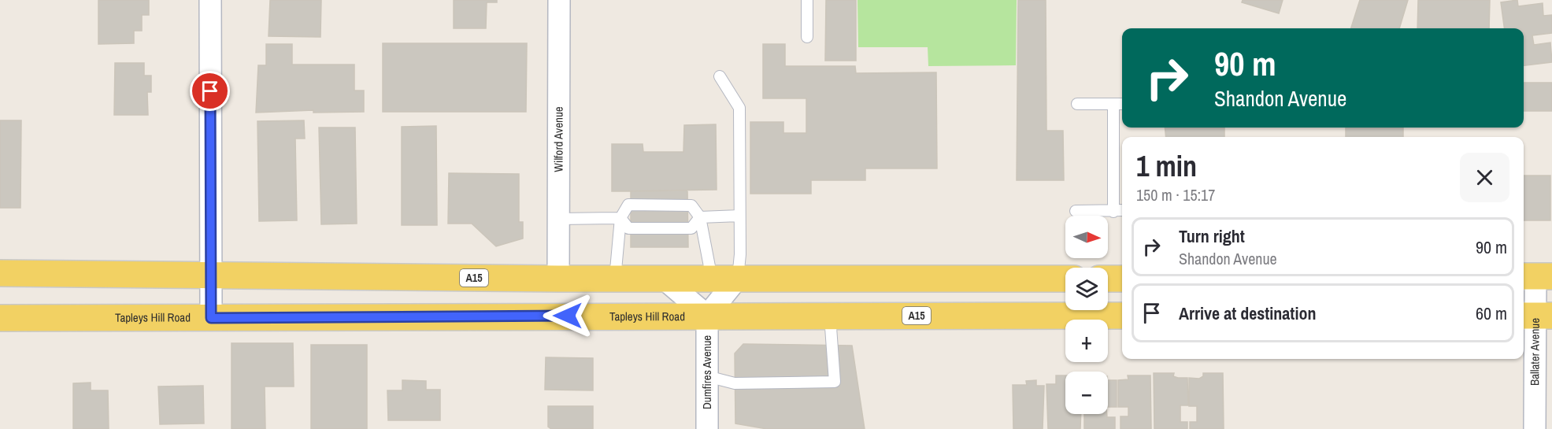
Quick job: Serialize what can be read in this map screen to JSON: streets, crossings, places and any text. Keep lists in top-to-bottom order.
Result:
{
  "streets": {
    "main road": ["A15", "Tapleys Hill Road"],
    "street": ["Wilford Avenue", "Ballater Avenue", "Dumfires Avenue"]
  },
  "crossings": [
    ["Wilford Avenue", "A15"],
    ["Tapleys Hill Road", "Dumfires Avenue"]
  ],
  "north": "right",
  "page": {
    "turn": ["90 m", "Shandon Avenue"],
    "heading": ["1 min", "150 m · 15:17"],
    "map_buttons": ["+", "−"],
    "list": [
      {
        "name": "Turn right",
        "note": "Shandon Avenue",
        "value": "90 m"
      },
      {
        "name": "Arrive at destination",
        "value": "60 m"
      }
    ]
  }
}
